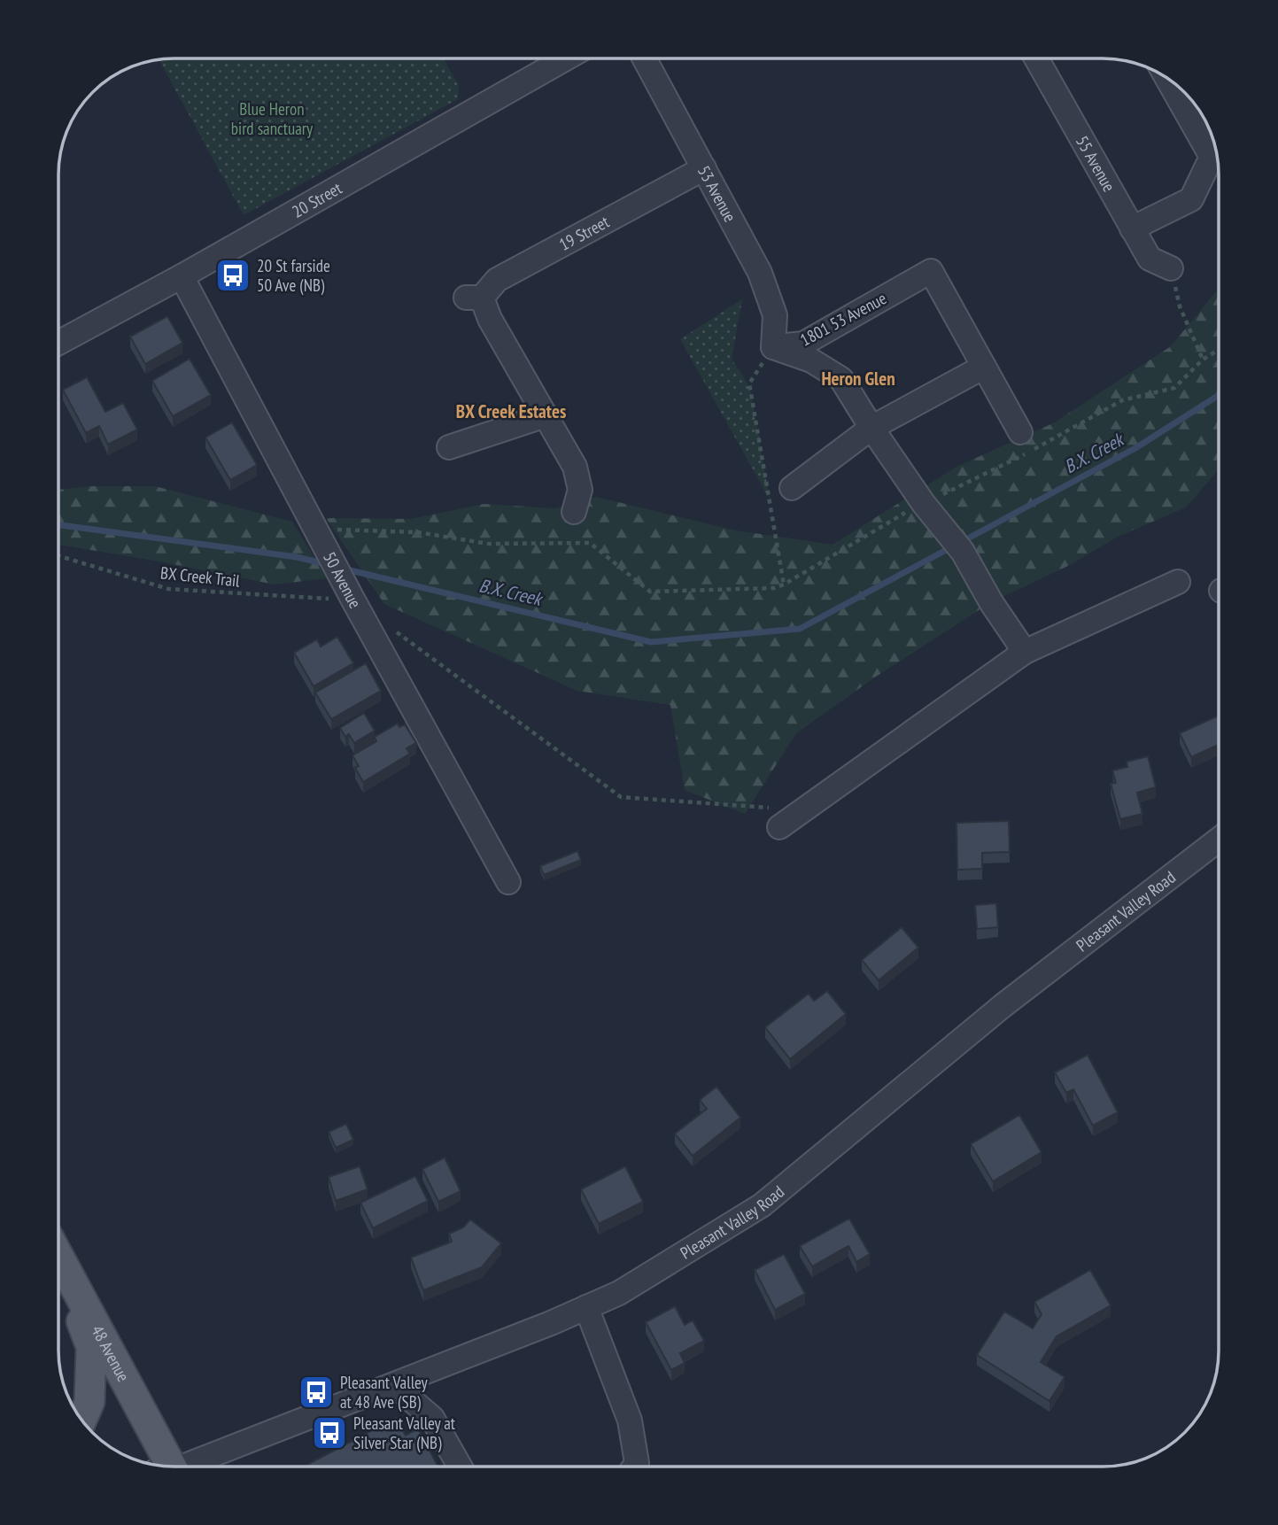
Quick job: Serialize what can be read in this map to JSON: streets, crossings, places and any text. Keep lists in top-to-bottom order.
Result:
{
  "streets": {
    "main road": ["48 Avenue"],
    "street": [
      "55 Avenue",
      "53 Avenue",
      "20 Street",
      "19 Street",
      "1801 53 Avenue",
      "50 Avenue",
      "Pleasant Valley Road"
    ],
    "path": ["BX Creek Trail"]
  },
  "crossings": [
    ["53 Avenue", "19 Street"],
    ["53 Avenue", "1801 53 Avenue"],
    ["20 Street", "50 Avenue"],
    ["BX Creek Trail", "50 Avenue"]
  ],
  "districts": ["Heron Glen", "BX Creek Estates"],
  "water": ["B.X. Creek"],
  "parks": ["Blue Heron bird sanctuary"],
  "places": {
    "bus stop": ["20 St farside 50 Ave (NB)", "Pleasant Valley at 48 Ave (SB)", "Pleasant Valley at Silver Star (NB)"]
  }
}
